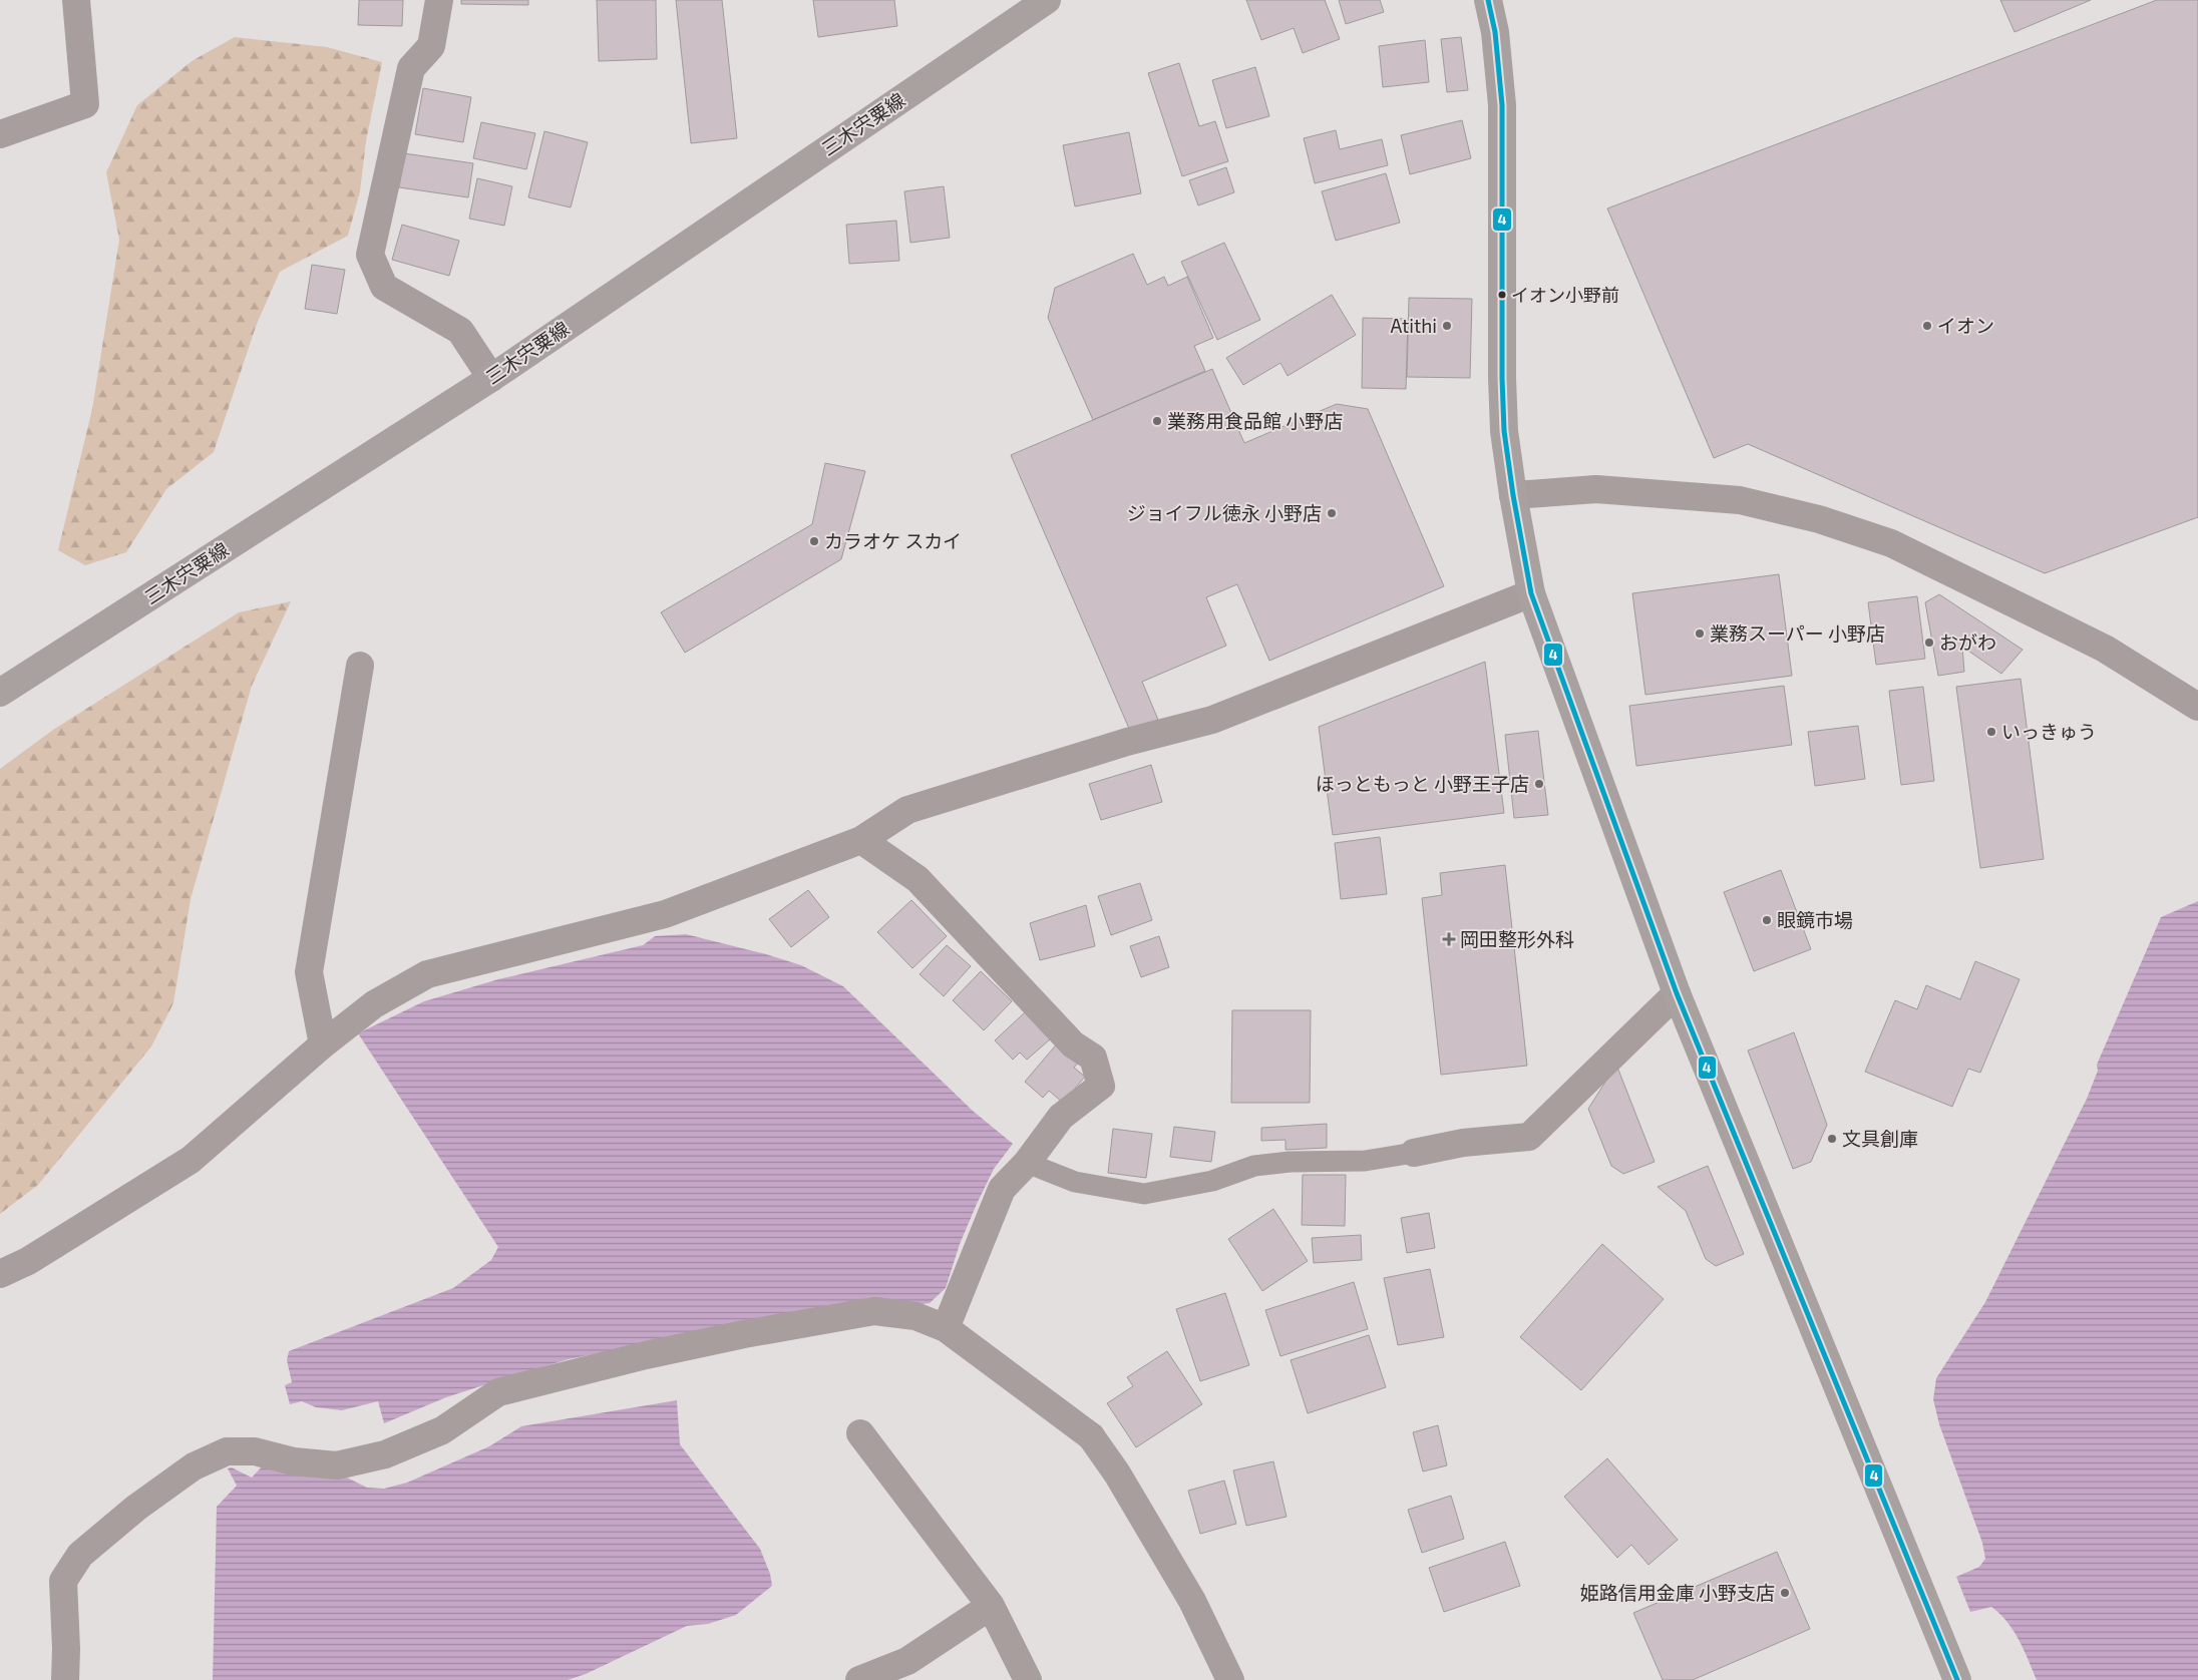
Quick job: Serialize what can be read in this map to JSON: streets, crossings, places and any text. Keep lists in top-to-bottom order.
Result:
{
  "streets": {
    "main road": ["三木宍粟線"]
  },
  "places": {
    "other": [
      "イオン小野前",
      "Atithi",
      "イオン",
      "業務用食品館 小野店",
      "ジョイフル徳永 小野店",
      "カラオケ スカイ",
      "業務スーパー 小野店",
      "おがわ",
      "いっきゅう",
      "ほっともっと 小野王子店",
      "眼鏡市場",
      "文具創庫",
      "姫路信用金庫 小野支店"
    ],
    "health": ["岡田整形外科"]
  },
  "lines": ["transit line 4"]
}
